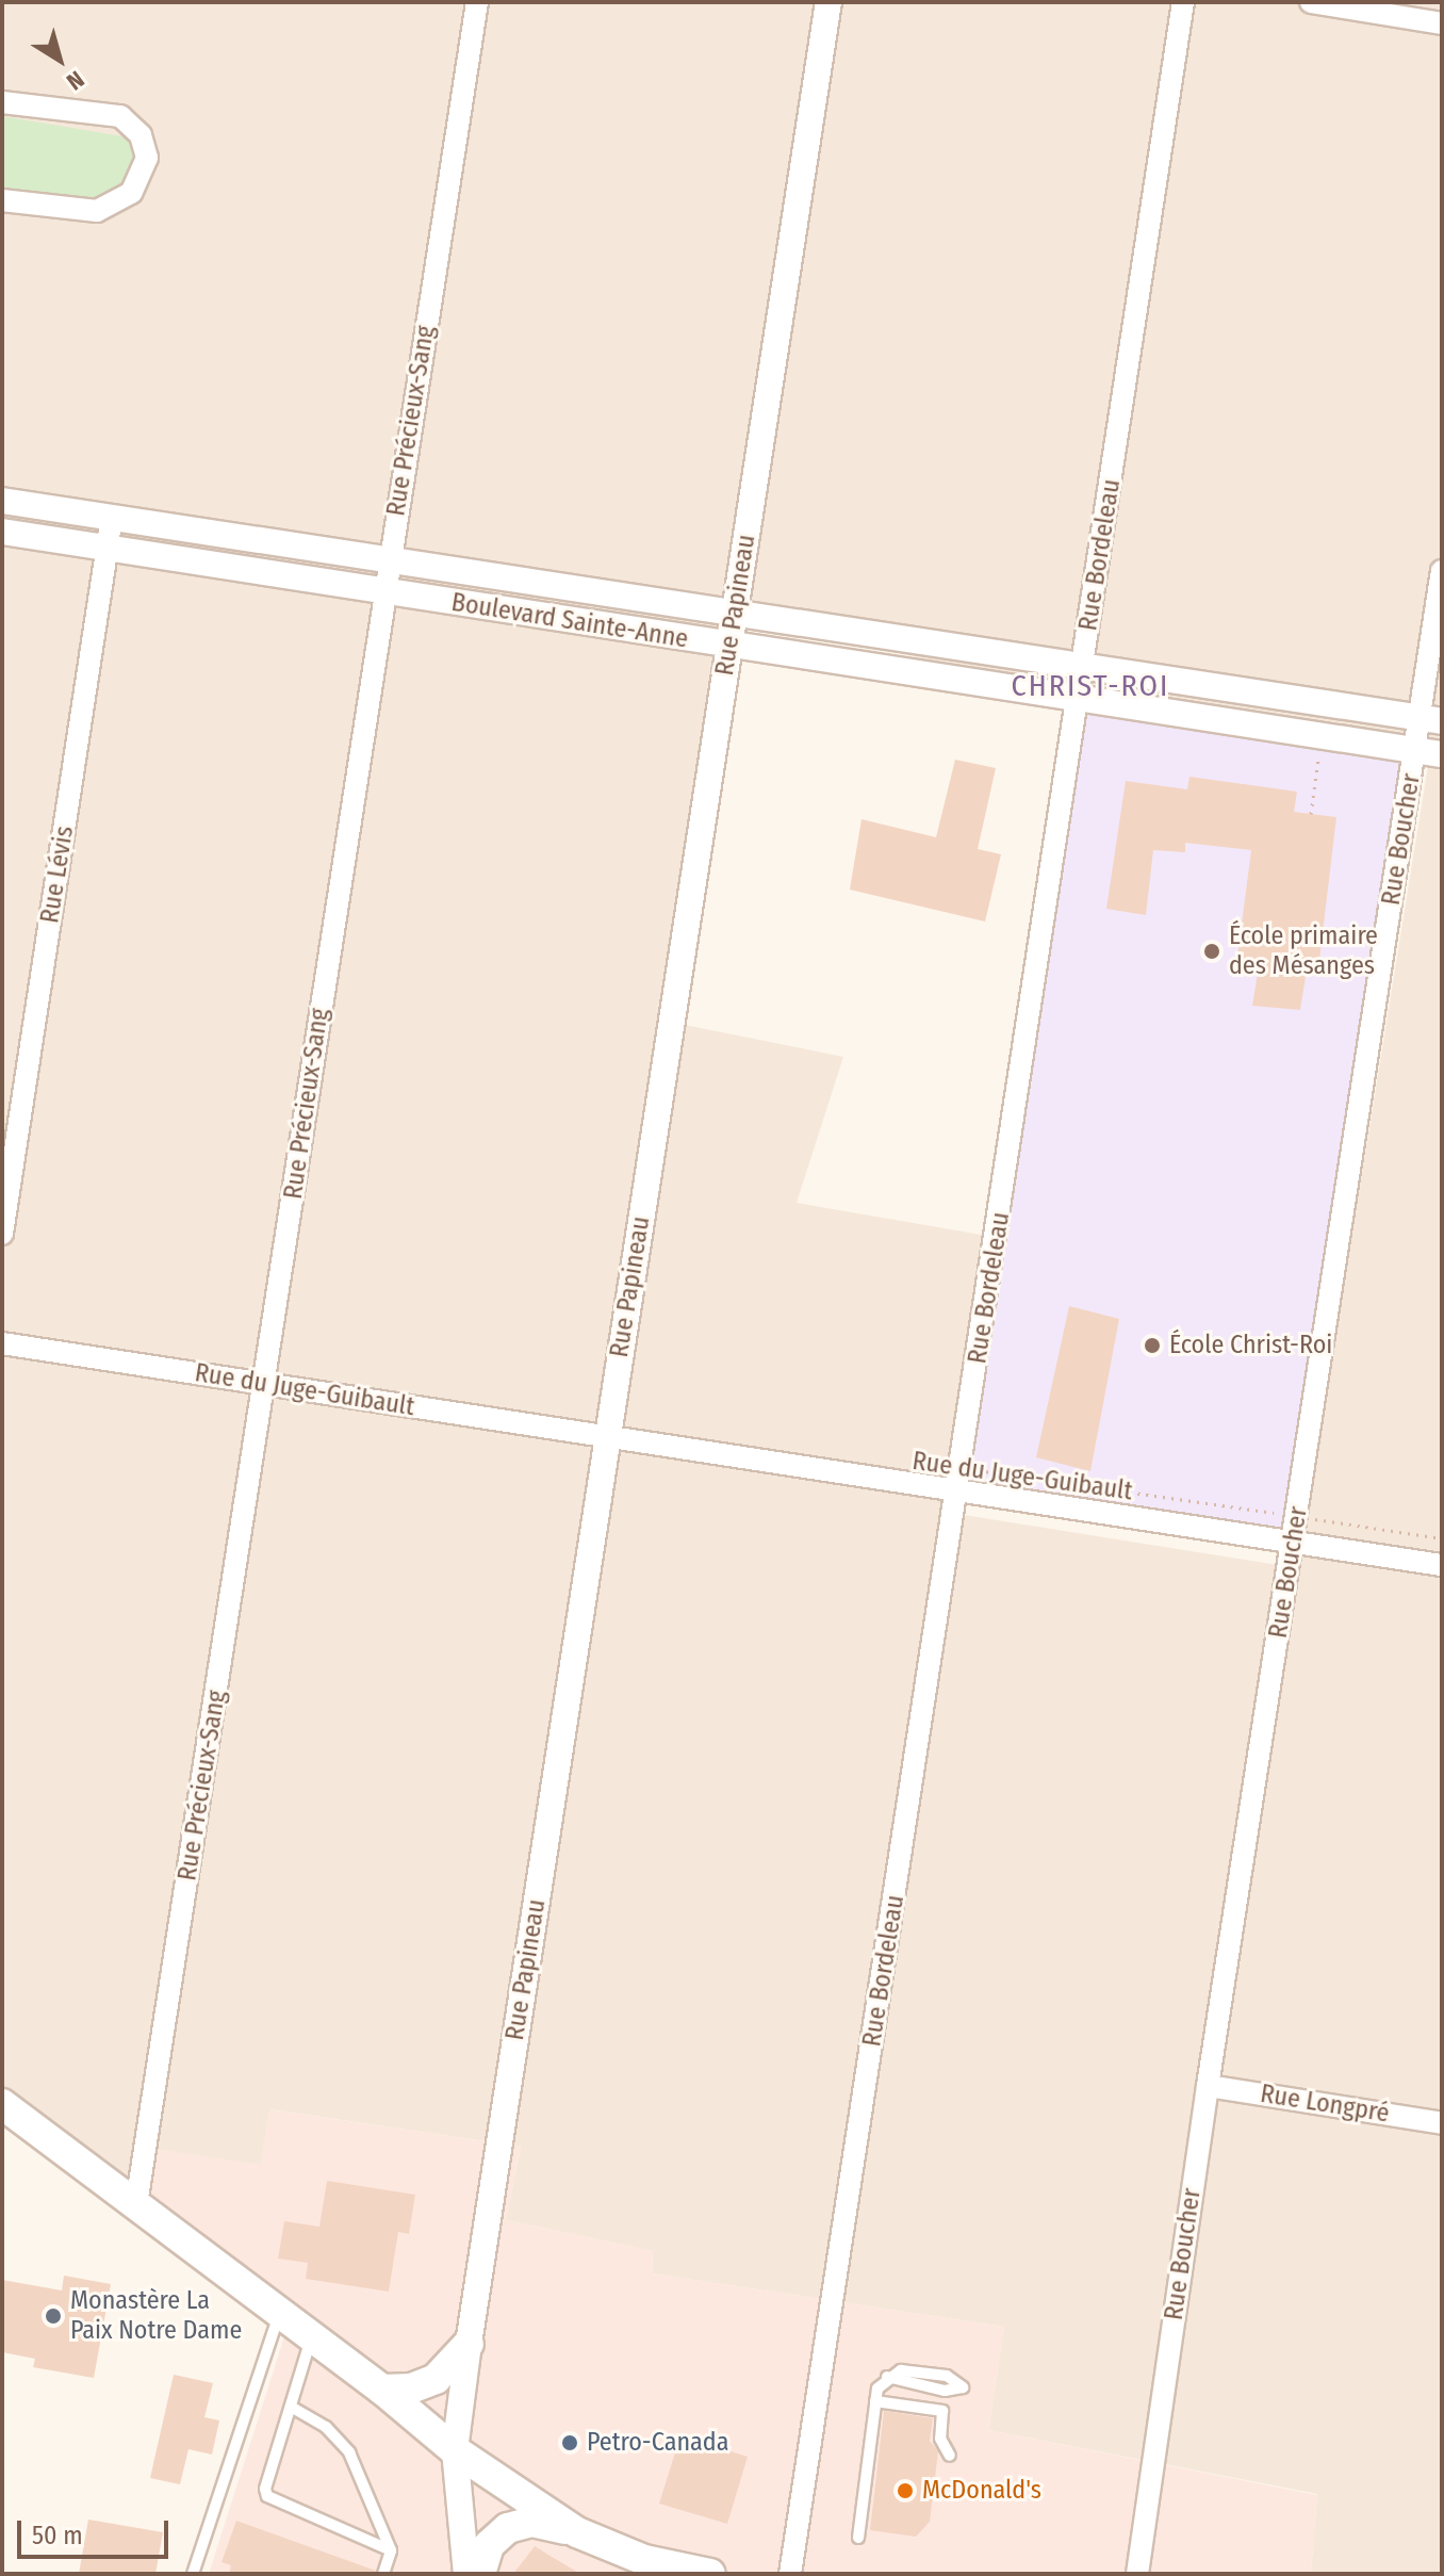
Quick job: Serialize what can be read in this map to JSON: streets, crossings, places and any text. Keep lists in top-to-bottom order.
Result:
{
  "streets": {
    "street": [
      "Rue Précieux-Sang",
      "Rue Bordeleau",
      "Rue Papineau",
      "Boulevard Sainte-Anne",
      "Rue Boucher",
      "Rue Lévis",
      "Rue du Juge-Guibault",
      "Rue Longpré"
    ]
  },
  "crossings": [
    ["Rue Précieux-Sang", "Boulevard Sainte-Anne"],
    ["Rue Précieux-Sang", "Rue du Juge-Guibault"],
    ["Rue Bordeleau", "Boulevard Sainte-Anne"],
    ["Rue Bordeleau", "Rue du Juge-Guibault"],
    ["Rue Papineau", "Boulevard Sainte-Anne"],
    ["Rue Papineau", "Rue du Juge-Guibault"],
    ["Boulevard Sainte-Anne", "Rue Boucher"],
    ["Boulevard Sainte-Anne", "Rue Lévis"],
    ["Rue Boucher", "Rue du Juge-Guibault"],
    ["Rue Boucher", "Rue Longpré"]
  ],
  "districts": ["CHRIST-ROI"],
  "places": [
    "École primaire des Mésanges",
    "École Christ-Roi",
    "Monastère La Paix Notre Dame",
    "Petro-Canada",
    "McDonald's"
  ],
  "scale_bar": "50 m",
  "north": "bottom right"
}
